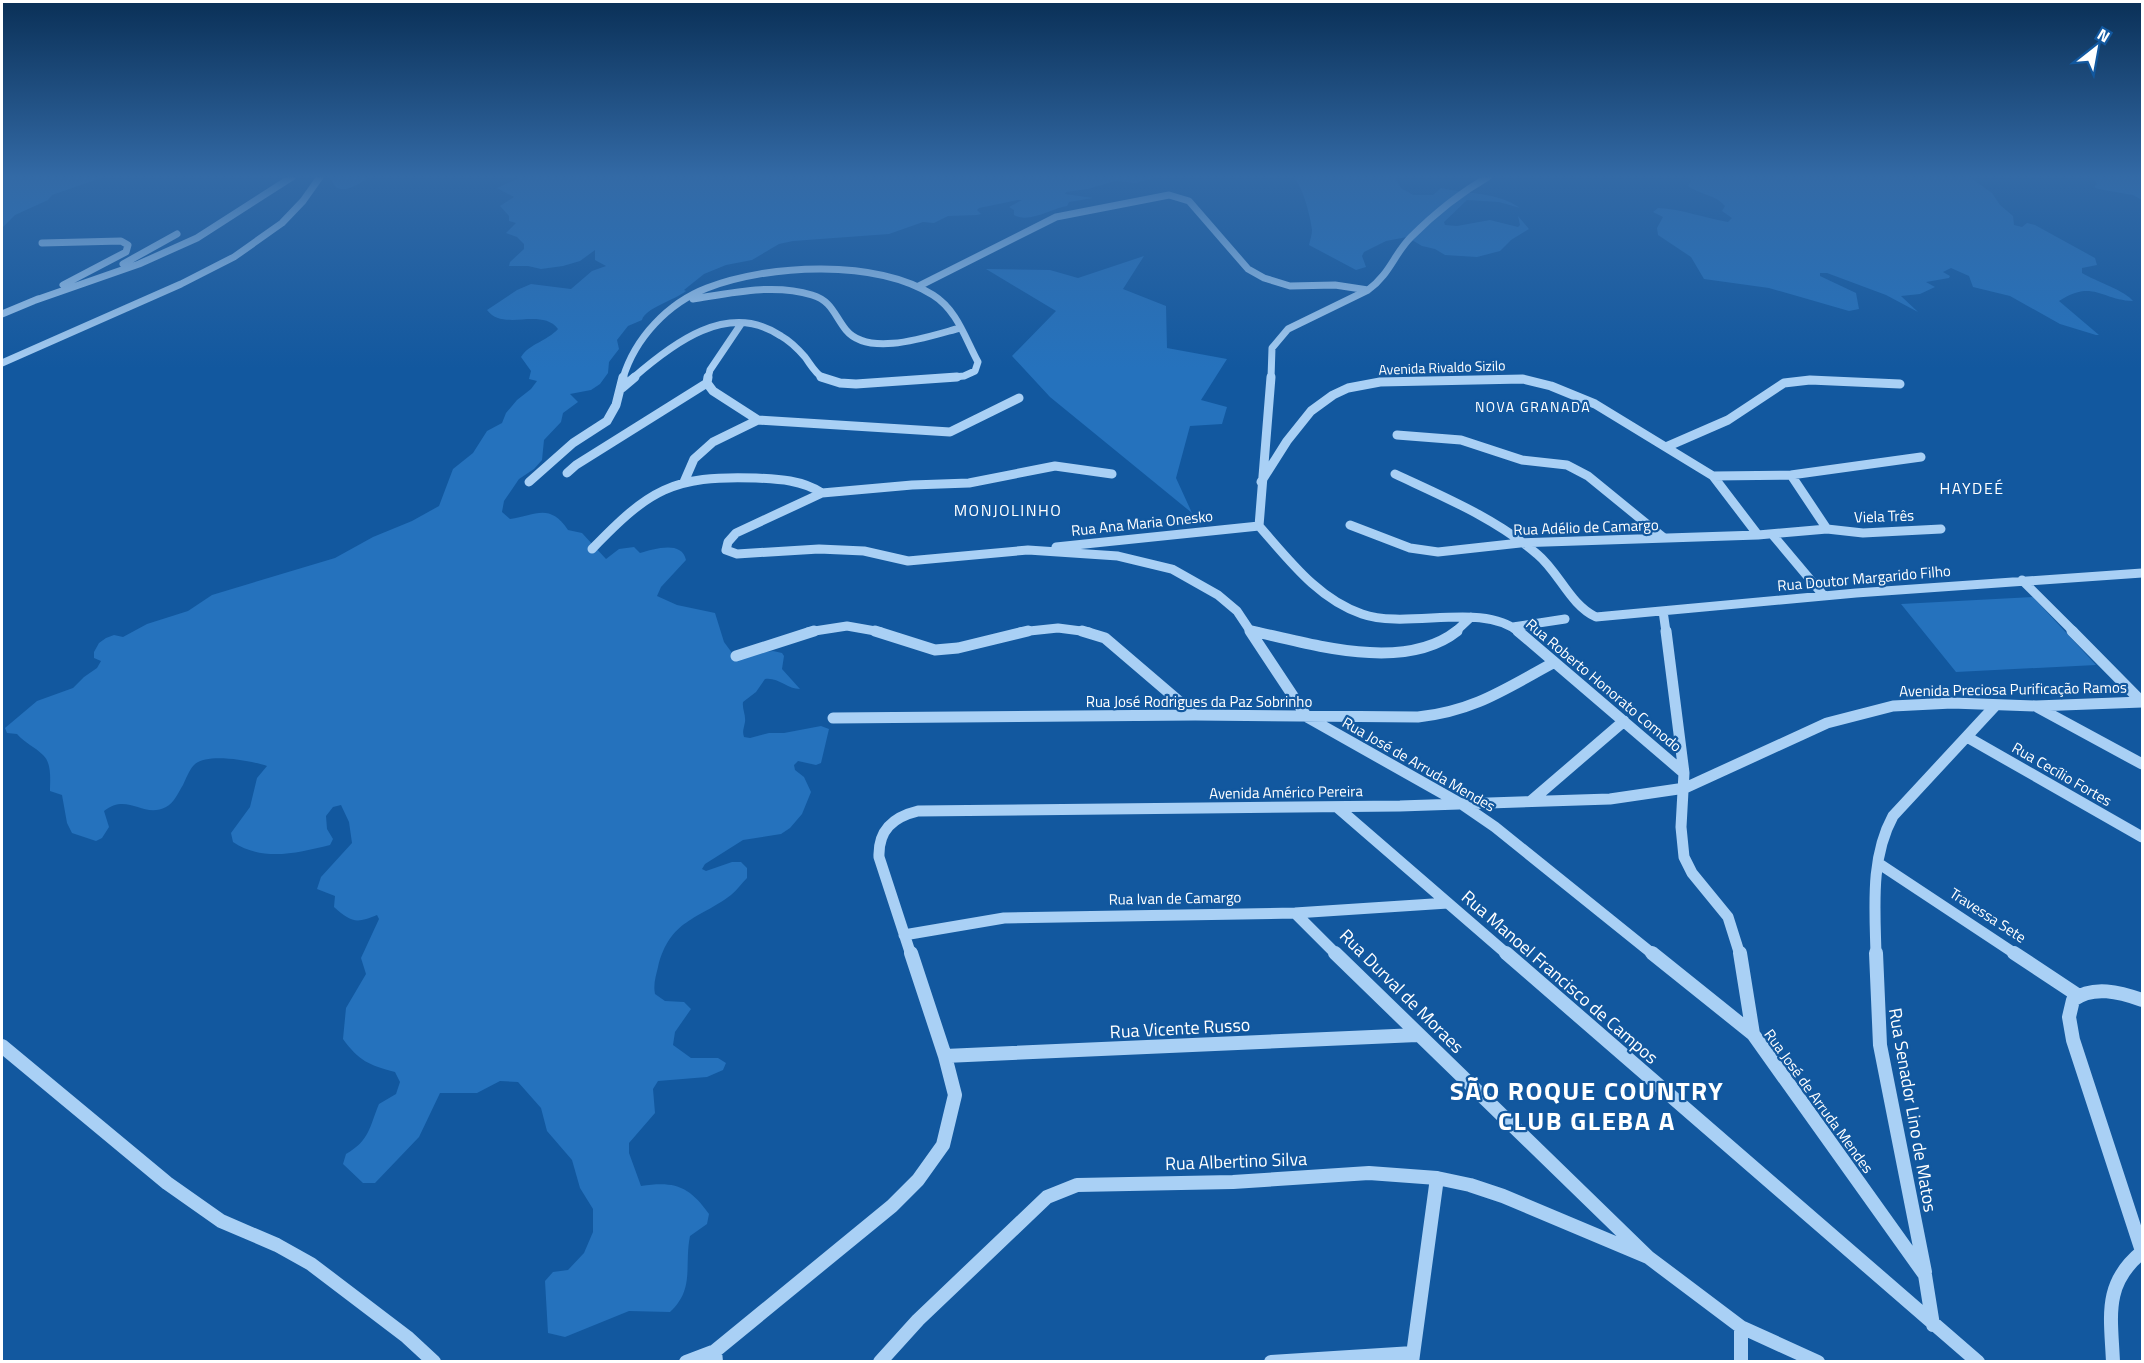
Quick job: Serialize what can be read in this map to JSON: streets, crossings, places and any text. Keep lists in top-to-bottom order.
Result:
{
  "streets": {
    "street": [
      "Avenida Rivaldo Sizilo",
      "Viela Três",
      "Rua Ana Maria Onesko",
      "Rua Adélio de Camargo",
      "Rua Doutor Margarido Filho",
      "Rua Roberto Honorato Comodo",
      "Avenida Preciosa Purificação Ramos",
      "Rua José Rodrigues da Paz Sobrinho",
      "Rua José de Arruda Mendes",
      "Rua Cecílio Fortes",
      "Avenida Américo Pereira",
      "Rua Ivan de Camargo",
      "Travessa Sete",
      "Rua Manoel Francisco de Campos",
      "Rua Durval de Moraes",
      "Rua Vicente Russo",
      "Rua Senador Lino de Matos",
      "Rua Albertino Silva"
    ]
  },
  "crossings": [
    ["Avenida Rivaldo Sizilo", "Rua Adélio de Camargo"],
    ["Viela Três", "Rua Adélio de Camargo"],
    ["Rua Ana Maria Onesko", "Rua Roberto Honorato Comodo"],
    ["Rua Ana Maria Onesko", "Rua José de Arruda Mendes"],
    ["Rua Adélio de Camargo", "Rua Doutor Margarido Filho"],
    ["Rua Roberto Honorato Comodo", "Avenida Preciosa Purificação Ramos"],
    ["Rua Roberto Honorato Comodo", "Rua José Rodrigues da Paz Sobrinho"],
    ["Rua Roberto Honorato Comodo", "Rua José de Arruda Mendes"],
    ["Rua Roberto Honorato Comodo", "Avenida Américo Pereira"],
    ["Avenida Preciosa Purificação Ramos", "Avenida Américo Pereira"],
    ["Avenida Preciosa Purificação Ramos", "Rua Senador Lino de Matos"],
    ["Rua José Rodrigues da Paz Sobrinho", "Rua José de Arruda Mendes"],
    ["Rua José de Arruda Mendes", "Avenida Américo Pereira"],
    ["Rua José de Arruda Mendes", "Rua Manoel Francisco de Campos"],
    ["Rua José de Arruda Mendes", "Rua Senador Lino de Matos"],
    ["Rua Cecílio Fortes", "Rua Senador Lino de Matos"],
    ["Avenida Américo Pereira", "Rua Ivan de Camargo"],
    ["Avenida Américo Pereira", "Rua Manoel Francisco de Campos"],
    ["Rua Ivan de Camargo", "Rua Manoel Francisco de Campos"],
    ["Rua Ivan de Camargo", "Rua Durval de Moraes"],
    ["Travessa Sete", "Rua Senador Lino de Matos"],
    ["Rua Durval de Moraes", "Rua Vicente Russo"],
    ["Rua Durval de Moraes", "Rua Albertino Silva"]
  ],
  "districts": [
    "NOVA GRANADA",
    "HAYDEÉ",
    "MONJOLINHO",
    "SÃO ROQUE COUNTRY CLUB GLEBA A"
  ],
  "north": "top right"
}
